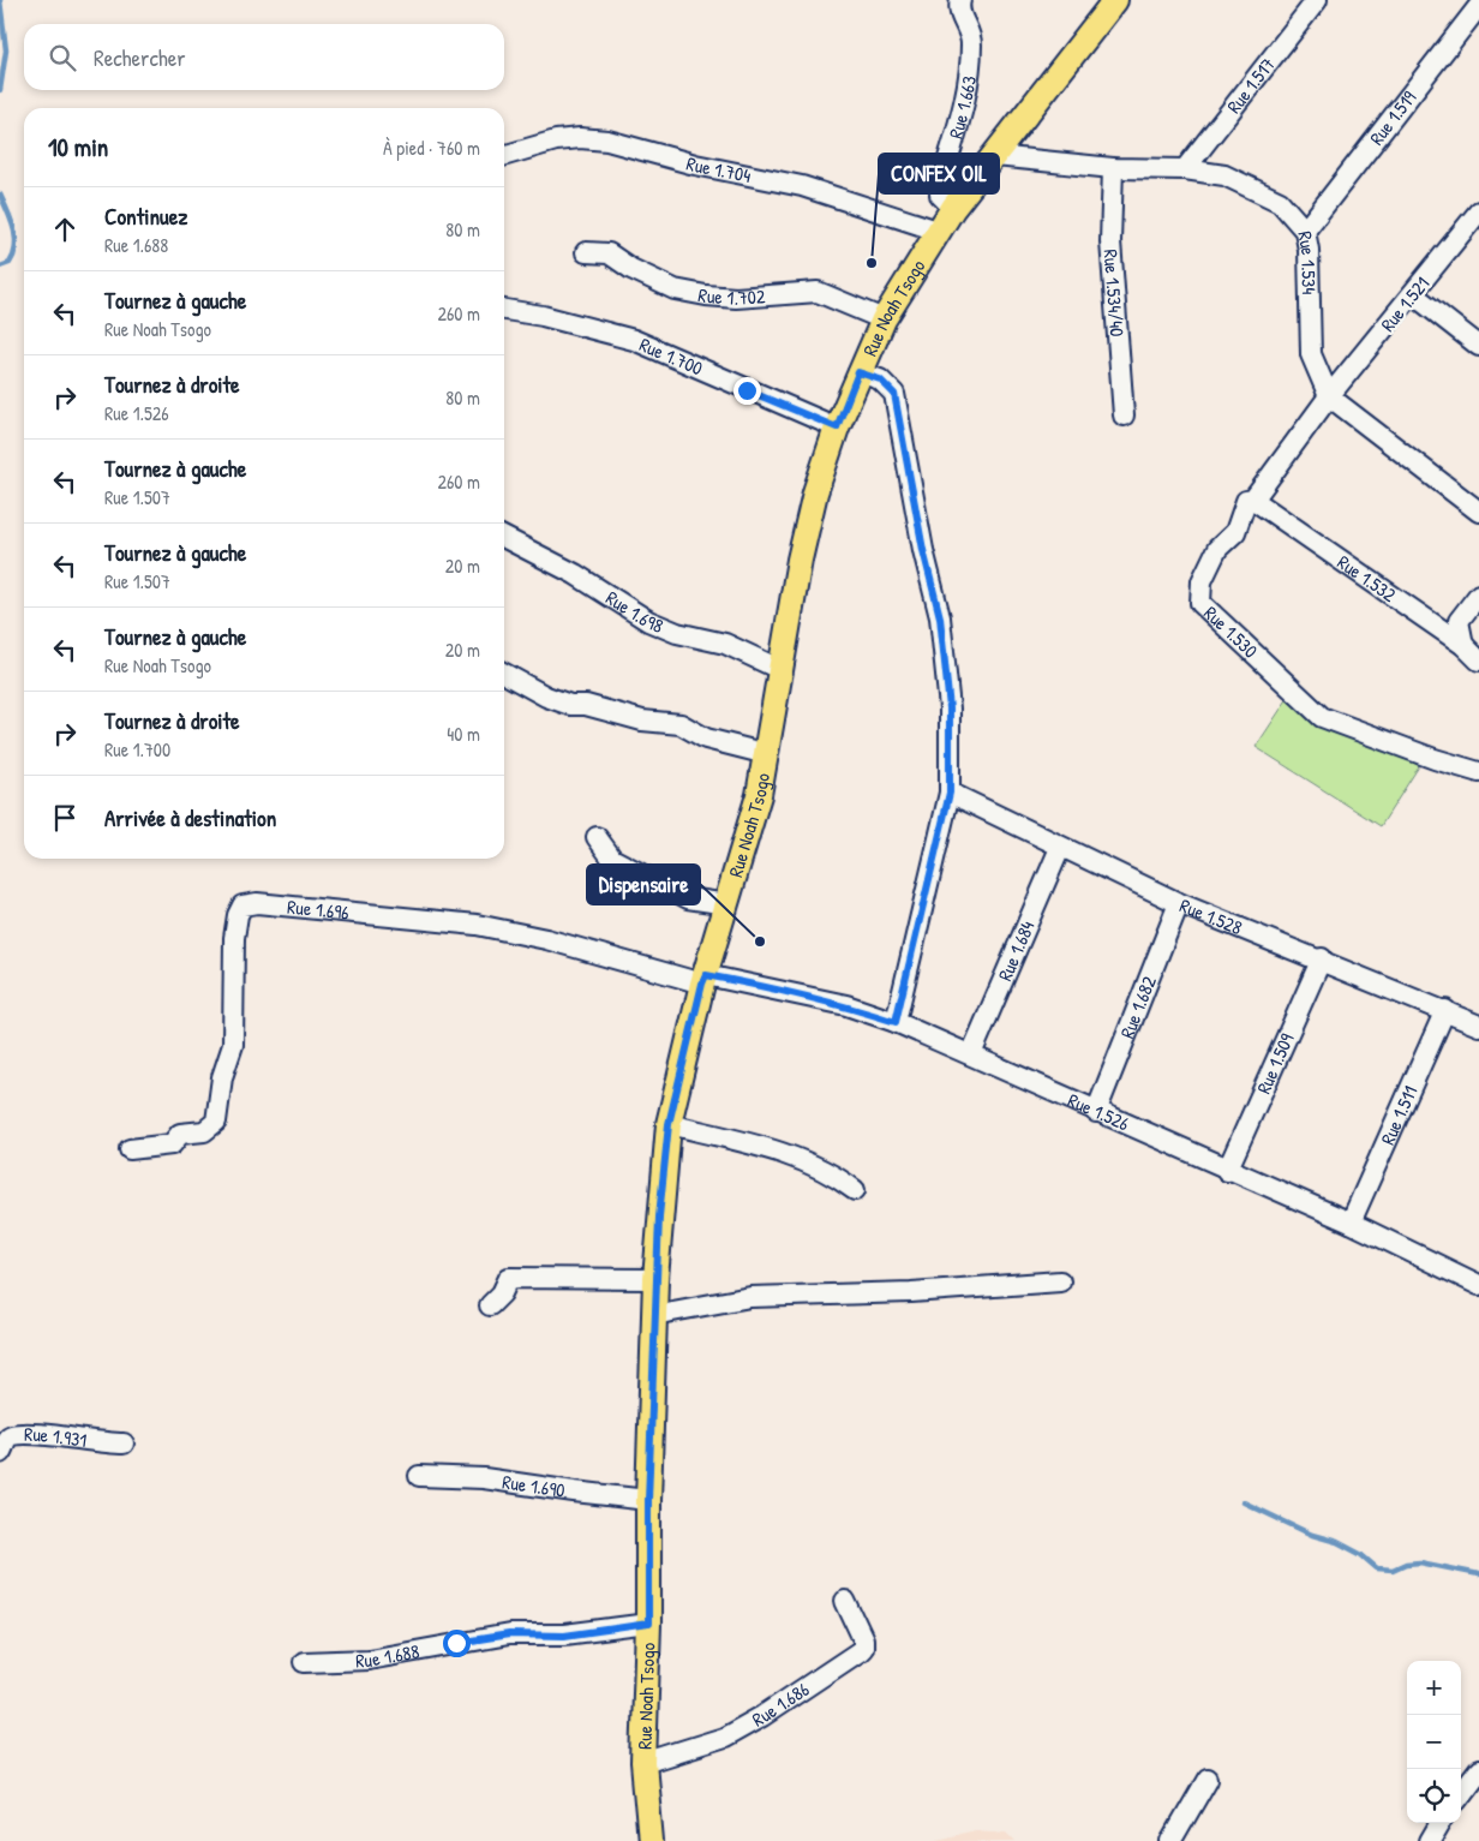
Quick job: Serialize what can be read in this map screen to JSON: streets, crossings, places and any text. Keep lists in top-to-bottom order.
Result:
{
  "streets": {
    "main road": ["Rue Noah Tsogo"],
    "street": [
      "Rue 1.517",
      "Rue 1.663",
      "Rue 1.519",
      "Rue 1.704",
      "Rue 1.534",
      "Rue 1.534/40",
      "Rue 1.702",
      "Rue 1.521",
      "Rue 1.700",
      "Rue 1.532",
      "Rue 1.698",
      "Rue 1.530",
      "Rue 1.696",
      "Rue 1.528",
      "Rue 1.684",
      "Rue 1.682",
      "Rue 1.509",
      "Rue 1.526",
      "Rue 1.511",
      "Rue 1.931",
      "Rue 1.690",
      "Rue 1.688",
      "Rue 1.686"
    ]
  },
  "crossings": [
    ["Rue 1.517", "Rue 1.534"],
    ["Rue 1.663", "Rue Noah Tsogo"],
    ["Rue 1.519", "Rue 1.534"],
    ["Rue 1.704", "Rue Noah Tsogo"],
    ["Rue 1.534", "Rue 1.534/40"],
    ["Rue 1.534", "Rue 1.521"],
    ["Rue 1.534", "Rue Noah Tsogo"],
    ["Rue 1.534", "Rue 1.530"],
    ["Rue 1.702", "Rue Noah Tsogo"],
    ["Rue 1.521", "Rue 1.530"],
    ["Rue Noah Tsogo", "Rue 1.700"],
    ["Rue Noah Tsogo", "Rue 1.698"],
    ["Rue Noah Tsogo", "Rue 1.696"],
    ["Rue Noah Tsogo", "Rue 1.526"],
    ["Rue Noah Tsogo", "Rue 1.690"],
    ["Rue Noah Tsogo", "Rue 1.688"],
    ["Rue Noah Tsogo", "Rue 1.686"],
    ["Rue 1.532", "Rue 1.530"],
    ["Rue 1.696", "Rue 1.526"],
    ["Rue 1.528", "Rue 1.684"],
    ["Rue 1.528", "Rue 1.682"],
    ["Rue 1.528", "Rue 1.509"],
    ["Rue 1.528", "Rue 1.511"],
    ["Rue 1.684", "Rue 1.526"],
    ["Rue 1.682", "Rue 1.526"],
    ["Rue 1.509", "Rue 1.526"],
    ["Rue 1.526", "Rue 1.511"]
  ],
  "places": ["CONFEX OIL", "Dispensaire"],
  "page": {
    "search": "Rechercher",
    "heading": ["10 min", "À pied · 760 m"],
    "list": [
      ["Continuez", "Rue 1.688", "80 m"],
      ["Tournez à gauche", "Rue Noah Tsogo", "260 m"],
      ["Tournez à droite", "Rue 1.526", "80 m"],
      ["Tournez à gauche", "Rue 1.507", "260 m"],
      ["Tournez à gauche", "Rue 1.507", "20 m"],
      ["Tournez à gauche", "Rue Noah Tsogo", "20 m"],
      ["Tournez à droite", "Rue 1.700", "40 m"],
      "Arrivée à destination"
    ],
    "map_buttons": ["+", "−"]
  }
}
